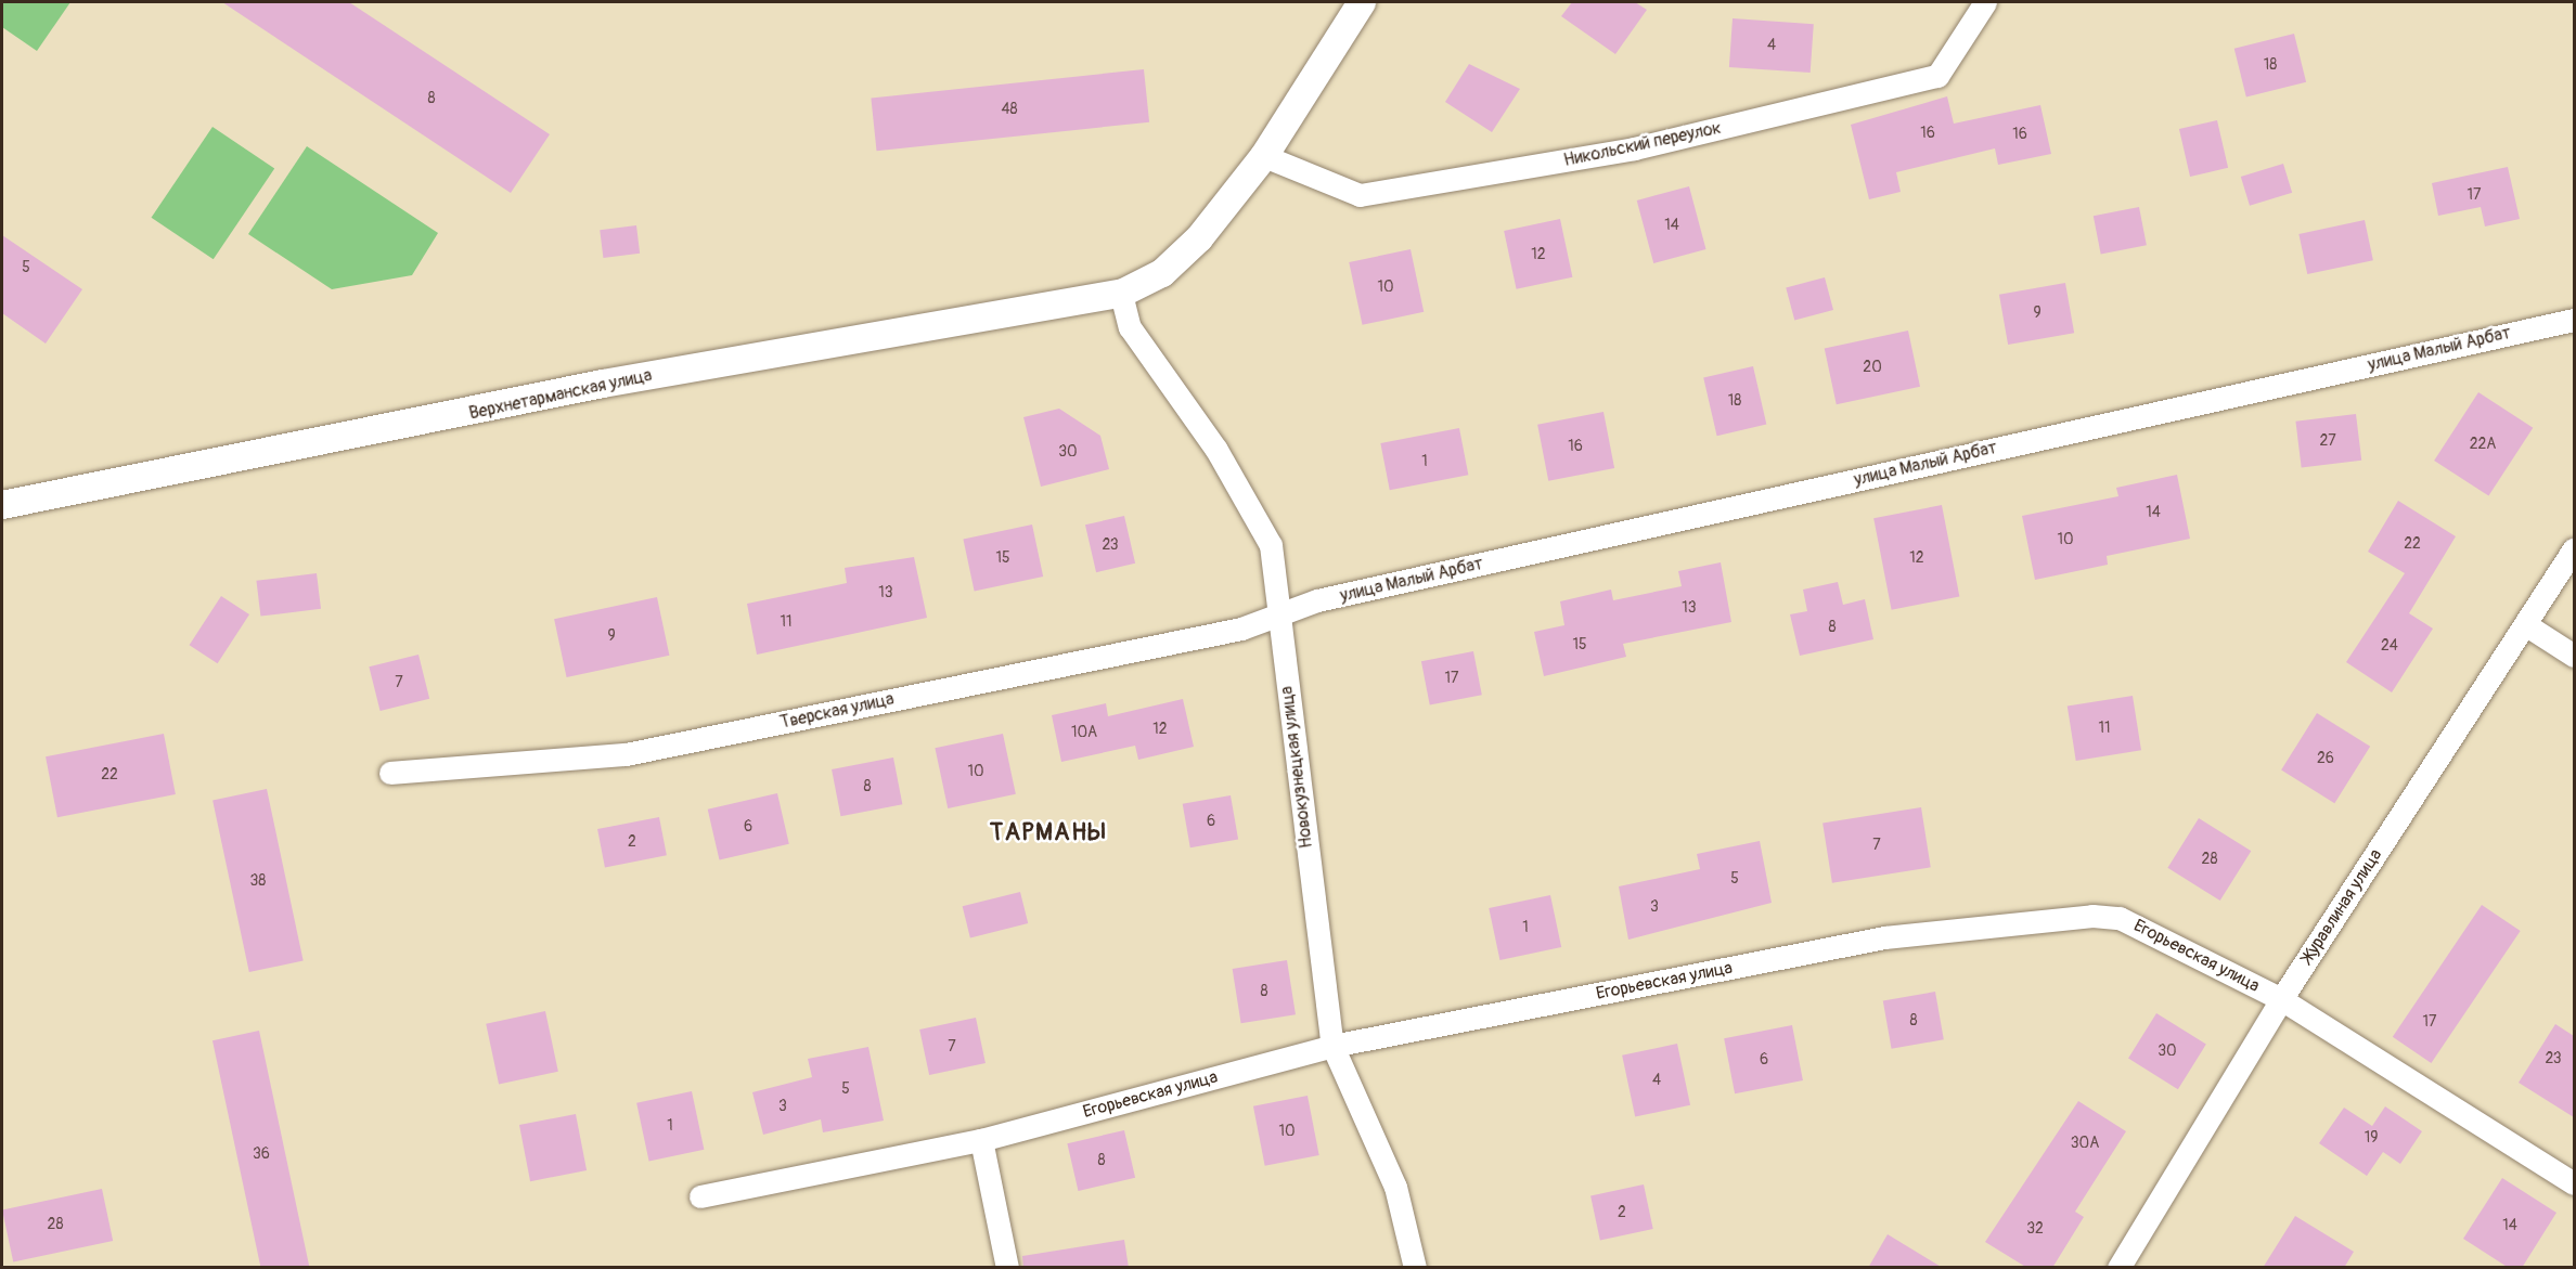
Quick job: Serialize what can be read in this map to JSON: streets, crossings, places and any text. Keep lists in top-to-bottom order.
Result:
{
  "streets": {
    "street": [
      "Никольский переулок",
      "улица Малый Арбат",
      "Верхнетарманская улица",
      "Тверская улица",
      "Новокузнецкая улица",
      "Журавлиная улица",
      "Егорьевская улица"
    ]
  },
  "crossings": [
    ["Никольский переулок", "Верхнетарманская улица"],
    ["улица Малый Арбат", "Тверская улица"],
    ["улица Малый Арбат", "Новокузнецкая улица"],
    ["Верхнетарманская улица", "Новокузнецкая улица"],
    ["Тверская улица", "Новокузнецкая улица"],
    ["Новокузнецкая улица", "Егорьевская улица"],
    ["Журавлиная улица", "Егорьевская улица"]
  ],
  "districts": ["ТАРМАНЫ"],
  "house_numbers": [
    "4",
    "18",
    "8",
    "48",
    "16",
    "16",
    "17",
    "14",
    "12",
    "5",
    "10",
    "9",
    "20",
    "18",
    "27",
    "22А",
    "16",
    "30",
    "1",
    "14",
    "10",
    "22",
    "23",
    "15",
    "12",
    "13",
    "13",
    "11",
    "8",
    "9",
    "15",
    "24",
    "17",
    "7",
    "11",
    "12",
    "10А",
    "26",
    "10",
    "22",
    "8",
    "6",
    "6",
    "2",
    "7",
    "28",
    "5",
    "38",
    "3",
    "1",
    "8",
    "8",
    "17",
    "7",
    "30",
    "23",
    "6",
    "4",
    "5",
    "3",
    "1",
    "10",
    "19",
    "30А",
    "36",
    "8",
    "2",
    "28",
    "14",
    "32"
  ]
}
